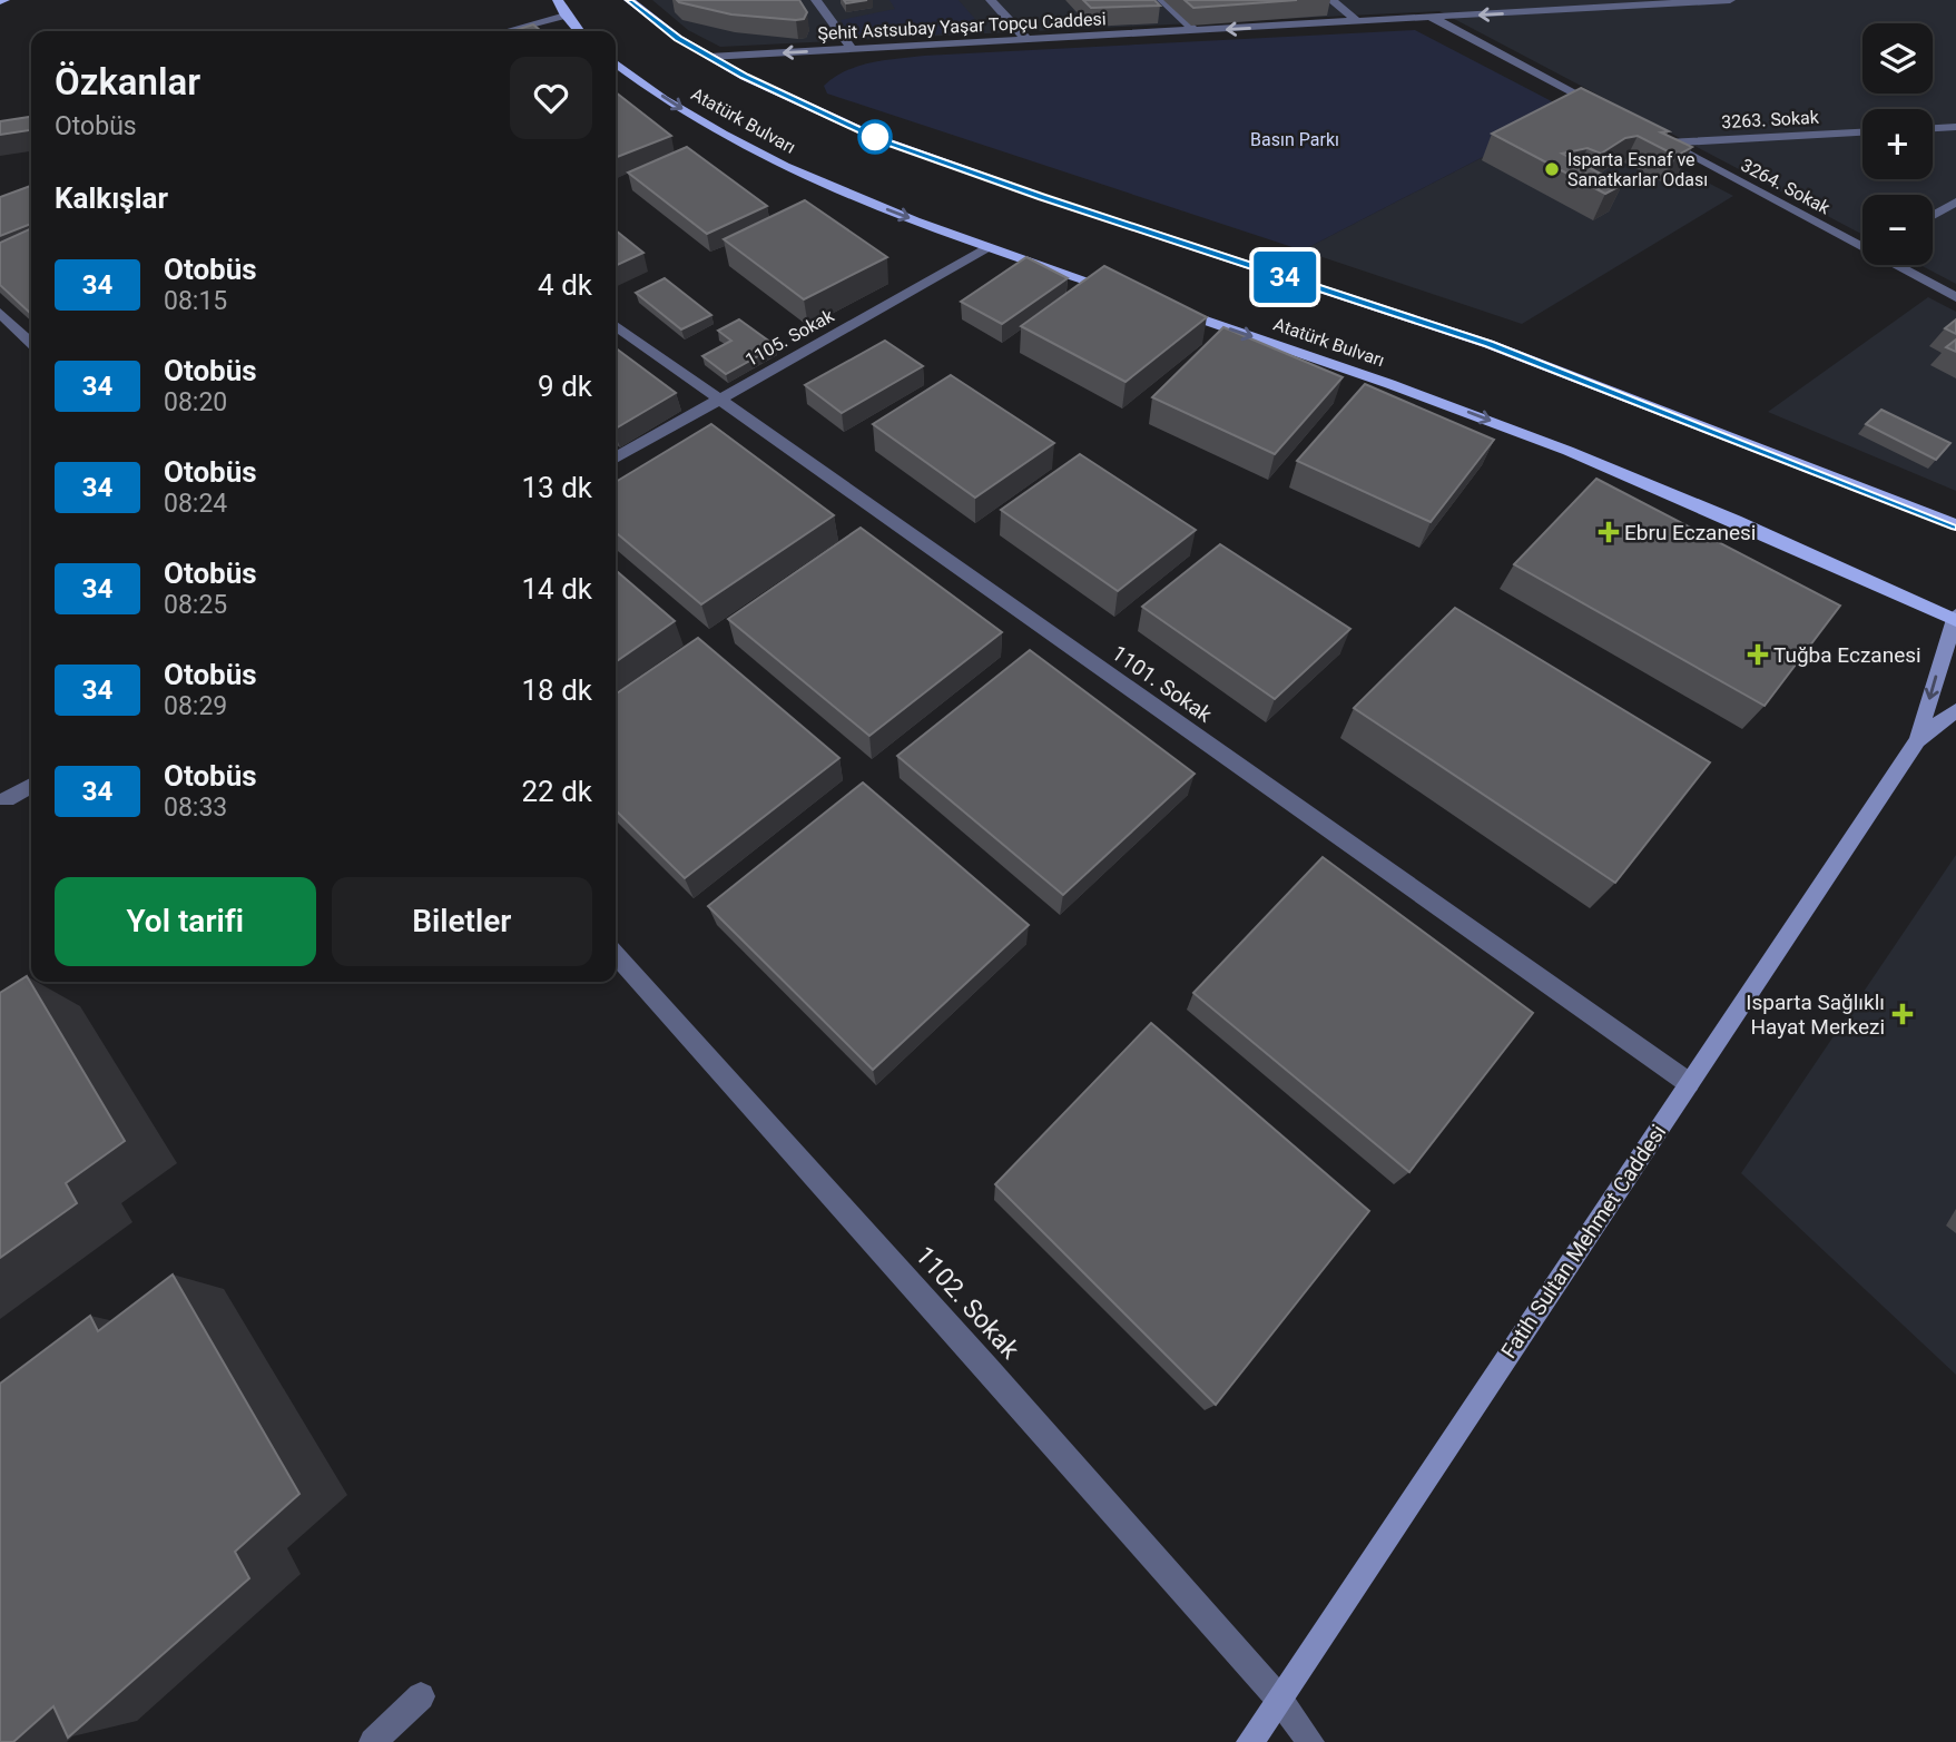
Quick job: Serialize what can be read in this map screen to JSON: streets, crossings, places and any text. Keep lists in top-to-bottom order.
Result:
{
  "streets": {
    "main road": ["Atatürk Bulvarı"],
    "street": [
      "Şehit Astsubay Yaşar Topçu Caddesi",
      "3263. Sokak",
      "3264. Sokak",
      "1105. Sokak",
      "1101. Sokak",
      "Fatih Sultan Mehmet Caddesi",
      "1102. Sokak"
    ]
  },
  "crossings": [
    ["Şehit Astsubay Yaşar Topçu Caddesi", "Atatürk Bulvarı"],
    ["3263. Sokak", "3264. Sokak"],
    ["Atatürk Bulvarı", "1105. Sokak"],
    ["1105. Sokak", "1101. Sokak"],
    ["1101. Sokak", "Fatih Sultan Mehmet Caddesi"],
    ["Fatih Sultan Mehmet Caddesi", "1102. Sokak"]
  ],
  "one_way": ["Şehit Astsubay Yaşar Topçu Caddesi"],
  "parks": ["Basın Parkı"],
  "places": {
    "other": ["Isparta Esnaf ve Sanatkarlar Odası"],
    "health": ["Ebru Eczanesi", "Tuğba Eczanesi", "Isparta Sağlıklı Hayat Merkezi"]
  },
  "lines": ["bus line 34"],
  "page": {
    "on_map": "34",
    "map_buttons": ["+", "−"],
    "heading": [
      ["Özkanlar", "Otobüs"],
      "Kalkışlar"
    ],
    "list": [
      {
        "mark": "34",
        "name": "Otobüs",
        "note": "08:15",
        "value": "4 dk"
      },
      {
        "mark": "34",
        "name": "Otobüs",
        "note": "08:20",
        "value": "9 dk"
      },
      {
        "mark": "34",
        "name": "Otobüs",
        "note": "08:24",
        "value": "13 dk"
      },
      {
        "mark": "34",
        "name": "Otobüs",
        "note": "08:25",
        "value": "14 dk"
      },
      {
        "mark": "34",
        "name": "Otobüs",
        "note": "08:29",
        "value": "18 dk"
      },
      {
        "mark": "34",
        "name": "Otobüs",
        "note": "08:33",
        "value": "22 dk"
      }
    ],
    "buttons": ["Yol tarifi", "Biletler"]
  }
}
